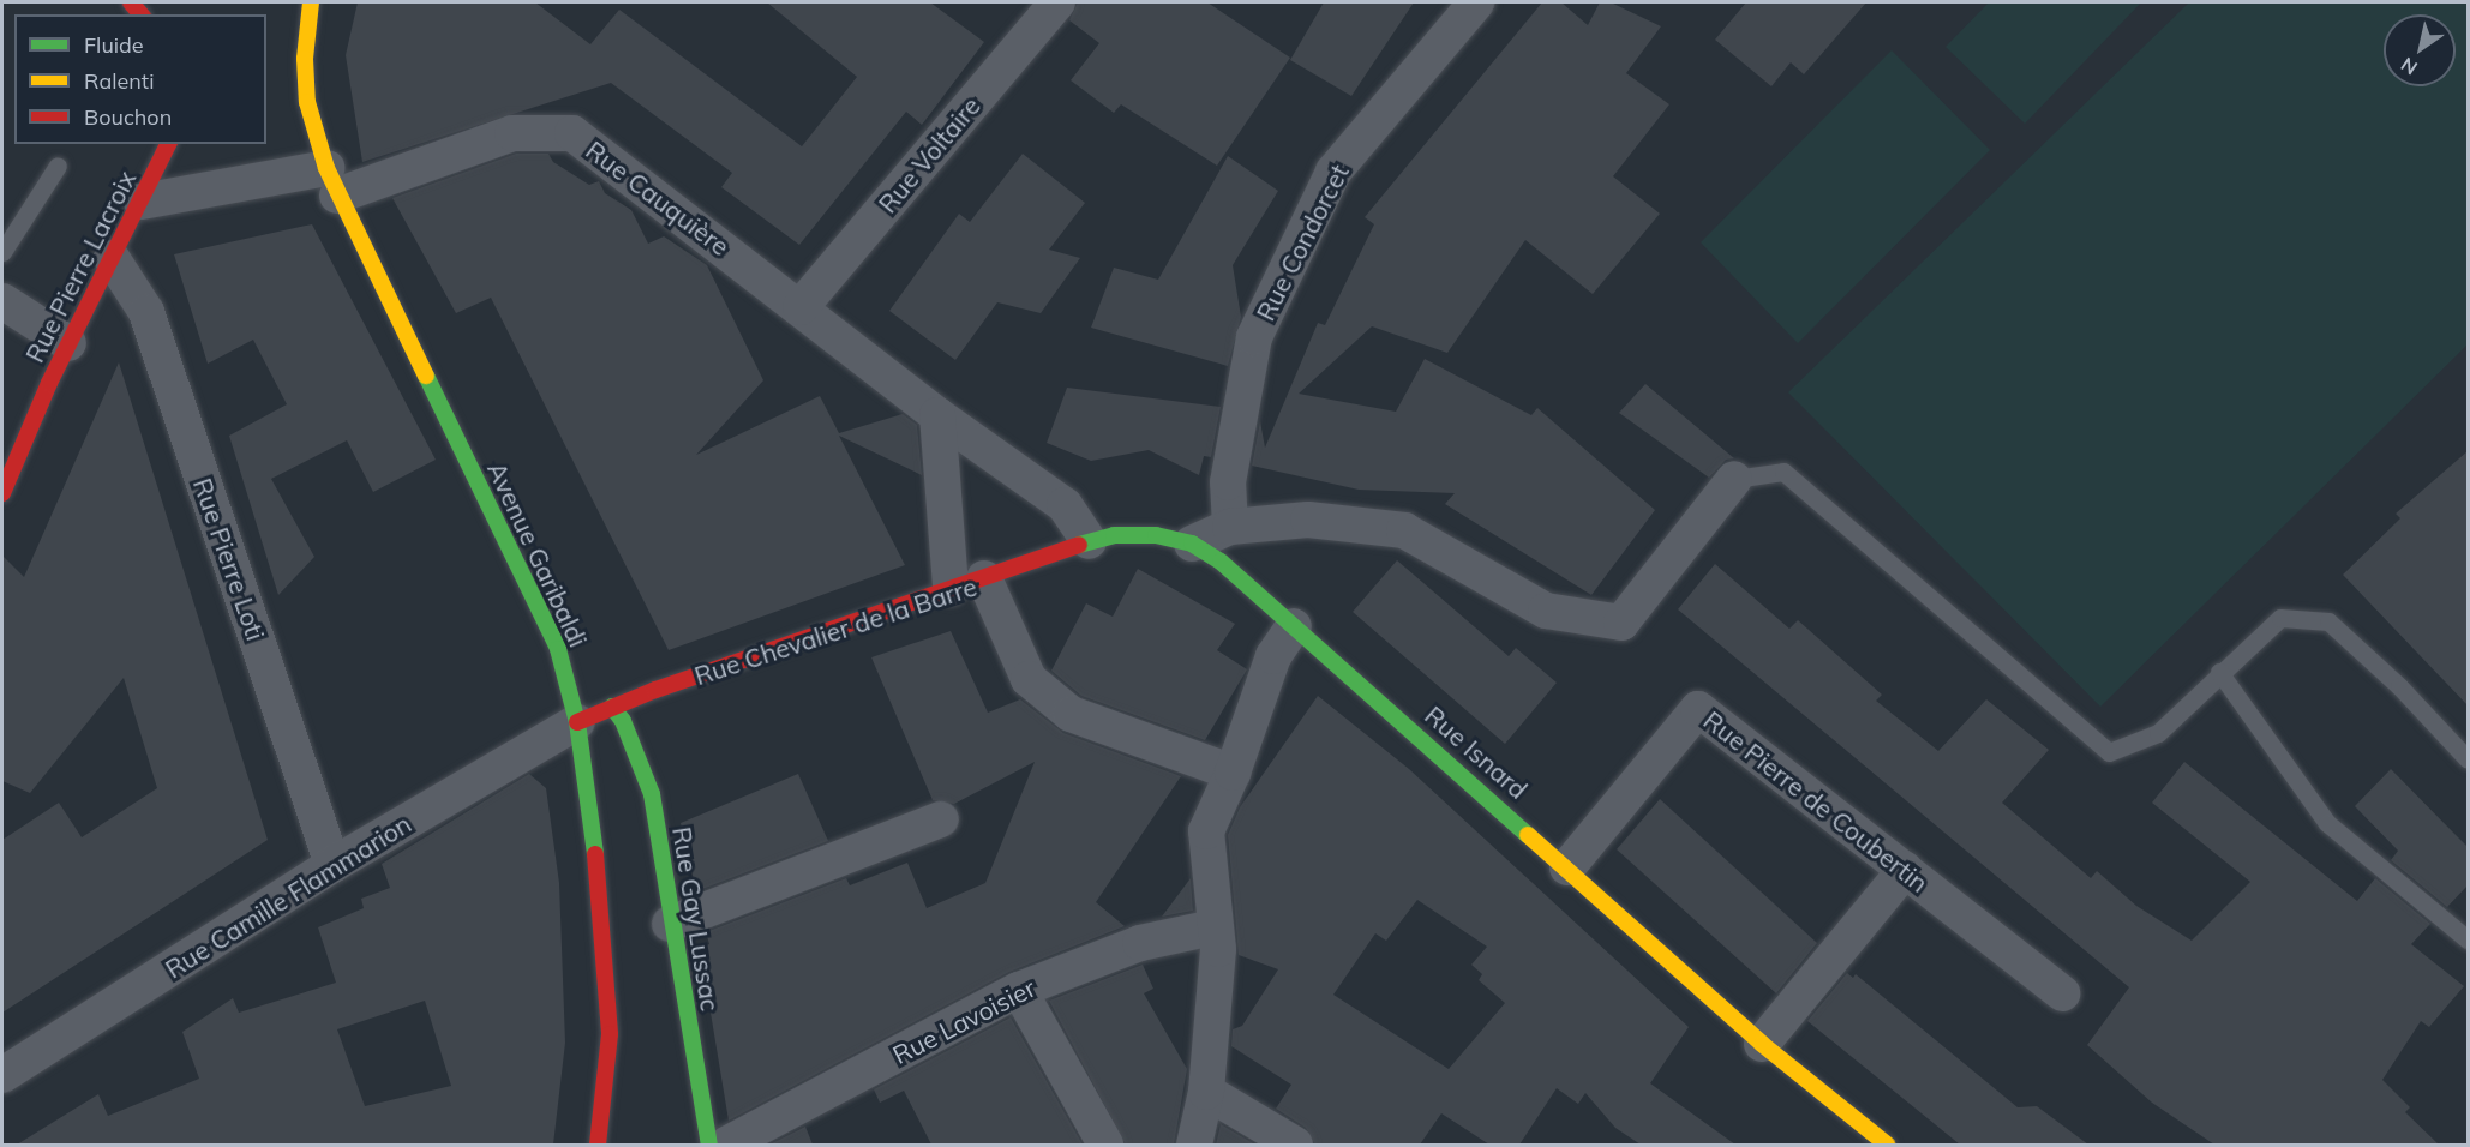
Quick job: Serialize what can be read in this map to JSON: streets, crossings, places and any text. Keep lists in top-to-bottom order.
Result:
{
  "streets": {
    "street": [
      "Rue Voltaire",
      "Rue Cauquière",
      "Rue Condorcet",
      "Rue Pierre Lacroix",
      "Avenue Garibaldi",
      "Rue Pierre Loti",
      "Rue Chevalier de la Barre",
      "Rue Isnard",
      "Rue Pierre de Coubertin",
      "Rue Camille Flammarion",
      "Rue Gay Lussac",
      "Rue Lavoisier"
    ]
  },
  "crossings": [
    ["Rue Voltaire", "Rue Cauquière"],
    ["Rue Cauquière", "Rue Pierre Lacroix"],
    ["Rue Cauquière", "Avenue Garibaldi"],
    ["Rue Cauquière", "Rue Isnard"],
    ["Rue Pierre Lacroix", "Rue Pierre Loti"],
    ["Avenue Garibaldi", "Rue Chevalier de la Barre"],
    ["Avenue Garibaldi", "Rue Camille Flammarion"],
    ["Rue Pierre Loti", "Rue Camille Flammarion"],
    ["Rue Chevalier de la Barre", "Rue Isnard"],
    ["Rue Chevalier de la Barre", "Rue Camille Flammarion"],
    ["Rue Chevalier de la Barre", "Rue Gay Lussac"],
    ["Rue Isnard", "Rue Pierre de Coubertin"]
  ],
  "legend": ["Fluide", "Ralenti", "Bouchon"],
  "north": "bottom left"
}
